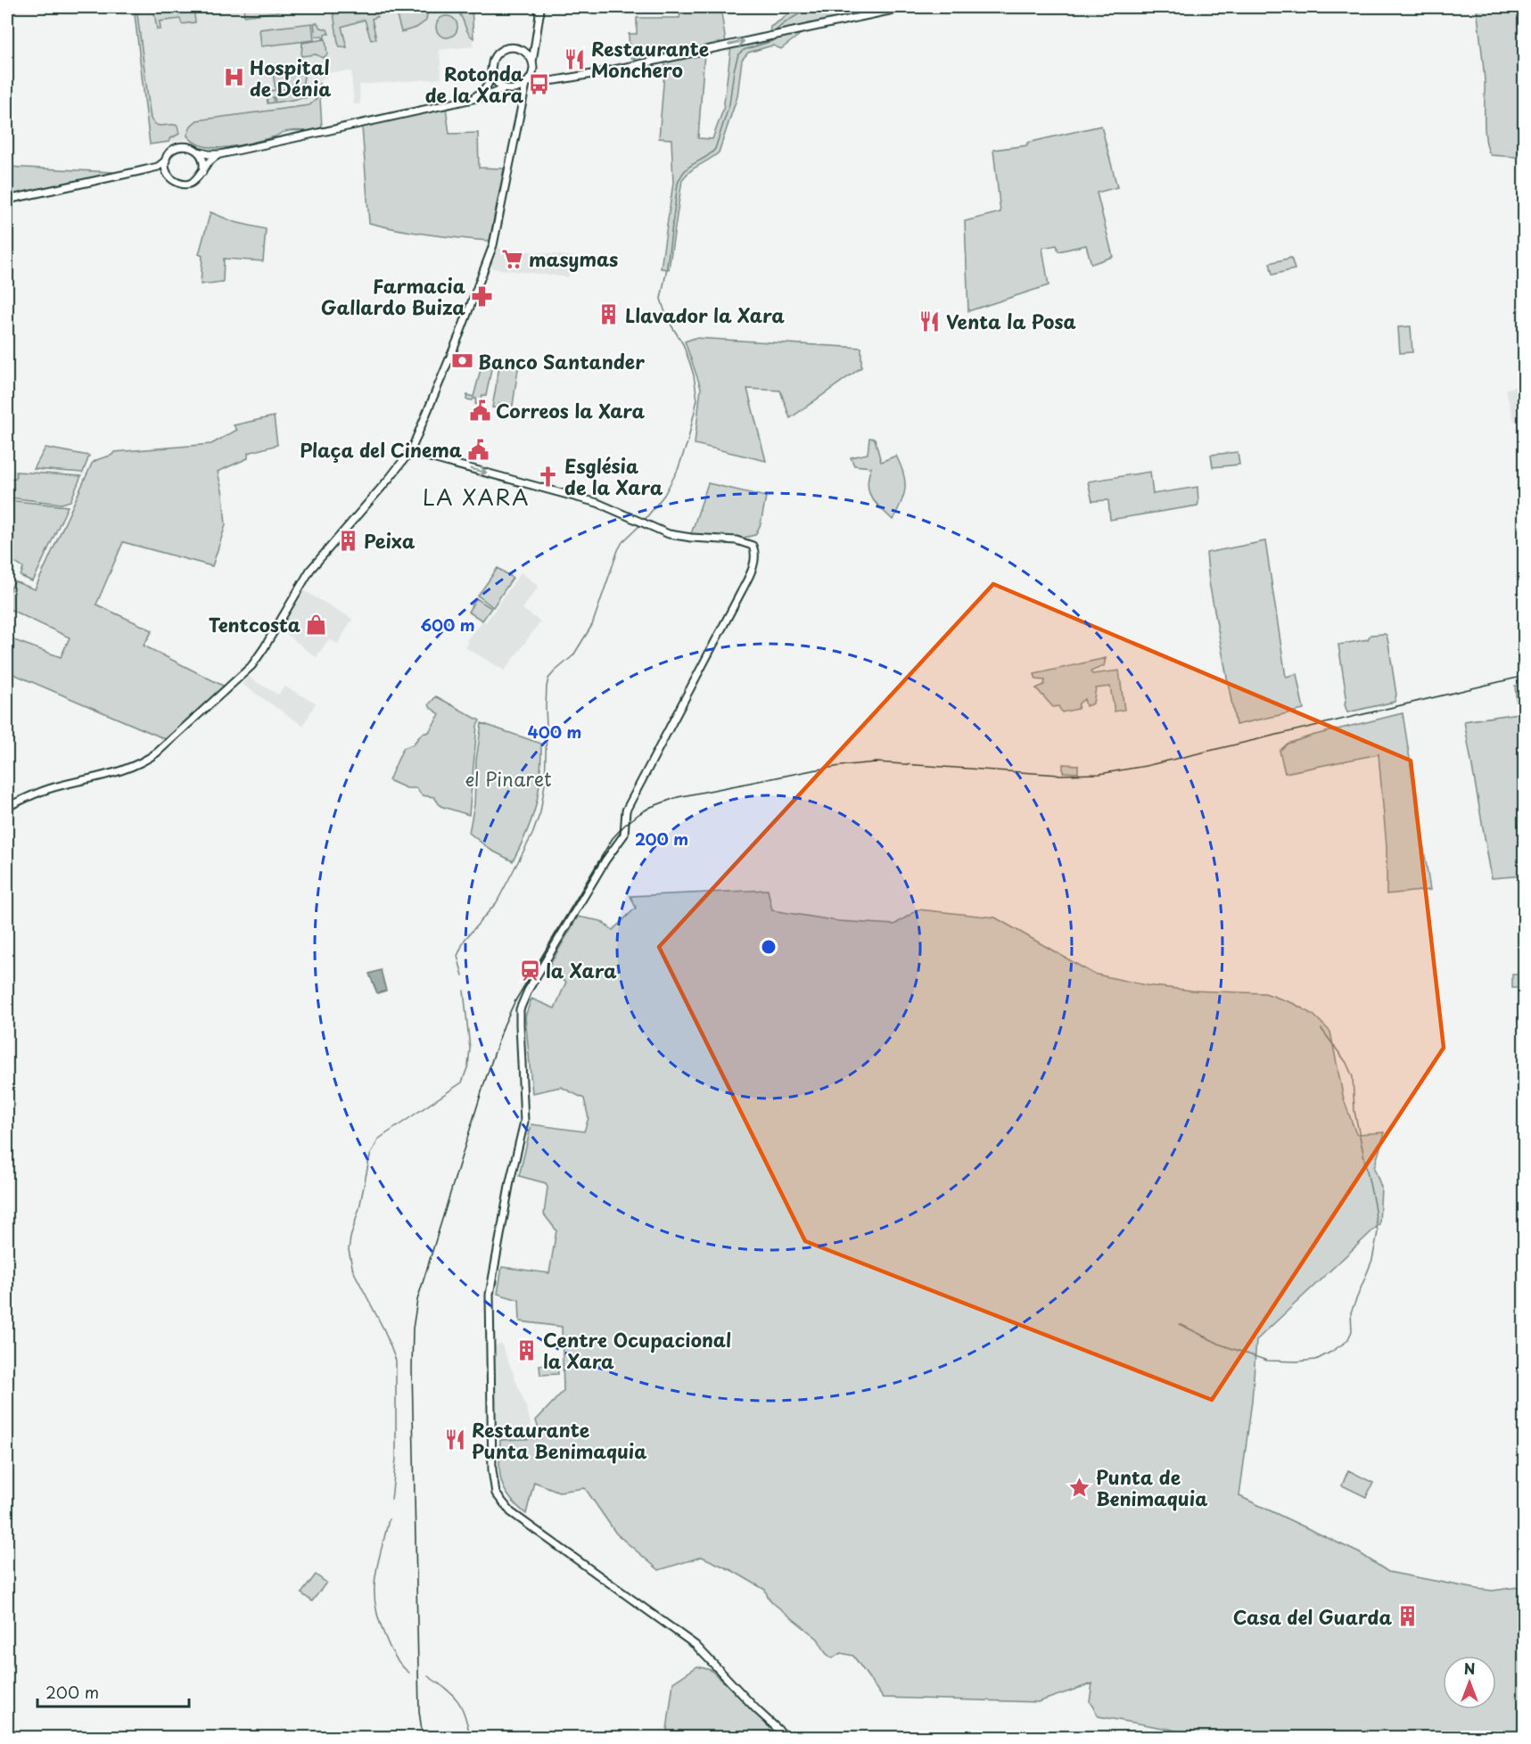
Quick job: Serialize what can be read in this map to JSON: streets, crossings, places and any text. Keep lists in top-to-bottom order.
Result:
{
  "districts": ["LA XARA"],
  "parks": ["el Pinaret"],
  "places": {
    "restaurant": ["Restaurante Monchero", "Venta la Posa", "Restaurante Punta Benimaquia"],
    "hospital": ["Hospital de Dénia"],
    "bus stop": ["Rotonda de la Xara"],
    "supermarket": ["masymas"],
    "pharmacy": ["Farmacia Gallardo Buiza"],
    "building": [
      "Llavador la Xara",
      "Peixa",
      "Centre Ocupacional la Xara",
      "Casa del Guarda"
    ],
    "bank": ["Banco Santander"],
    "public building": ["Correos la Xara", "Plaça del Cinema"],
    "church": ["Església de la Xara"],
    "shop": ["Tentcosta"],
    "station": ["la Xara"],
    "place": ["Punta de Benimaquia"]
  },
  "scale_bar": "200 m",
  "north": "top",
  "rings": ["600 m", "400 m", "200 m"]
}
